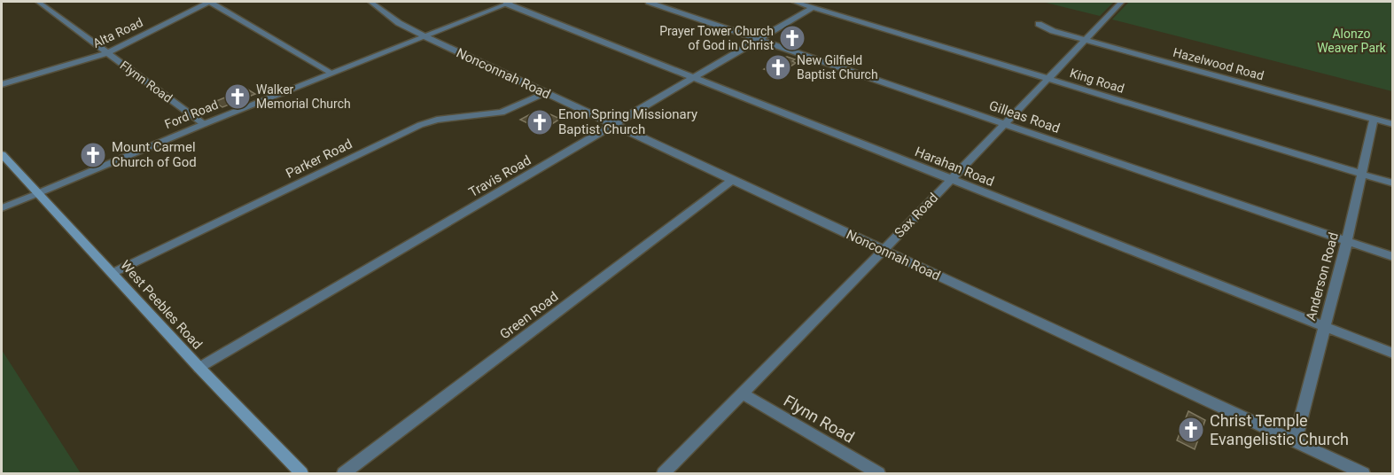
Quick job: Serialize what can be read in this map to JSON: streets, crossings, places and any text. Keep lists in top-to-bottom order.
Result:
{
  "streets": {
    "main road": ["West Peebles Road"],
    "street": [
      "Alta Road",
      "Hazelwood Road",
      "Nonconnah Road",
      "King Road",
      "Flynn Road",
      "Ford Road",
      "Gilleas Road",
      "Parker Road",
      "Harahan Road",
      "Travis Road",
      "Sax Road",
      "Anderson Road",
      "Green Road"
    ]
  },
  "crossings": [
    ["Alta Road", "Flynn Road"],
    ["Hazelwood Road", "Sax Road"],
    ["Hazelwood Road", "Anderson Road"],
    ["Nonconnah Road", "Ford Road"],
    ["Nonconnah Road", "Parker Road"],
    ["Nonconnah Road", "Travis Road"],
    ["Nonconnah Road", "Sax Road"],
    ["Nonconnah Road", "Anderson Road"],
    ["Nonconnah Road", "Green Road"],
    ["King Road", "Travis Road"],
    ["King Road", "Sax Road"],
    ["King Road", "Anderson Road"],
    ["Flynn Road", "Ford Road"],
    ["Flynn Road", "Sax Road"],
    ["Ford Road", "Harahan Road"],
    ["Ford Road", "West Peebles Road"],
    ["Gilleas Road", "Travis Road"],
    ["Gilleas Road", "Sax Road"],
    ["Gilleas Road", "Anderson Road"],
    ["Parker Road", "West Peebles Road"],
    ["Harahan Road", "Travis Road"],
    ["Harahan Road", "Sax Road"],
    ["Harahan Road", "Anderson Road"],
    ["Travis Road", "West Peebles Road"]
  ],
  "parks": ["Alonzo Weaver Park"],
  "places": {
    "church": [
      "Prayer Tower Church of God in Christ",
      "New Gilfield Baptist Church",
      "Walker Memorial Church",
      "Enon Spring Missionary Baptist Church",
      "Mount Carmel Church of God",
      "Christ Temple Evangelistic Church"
    ]
  }
}
